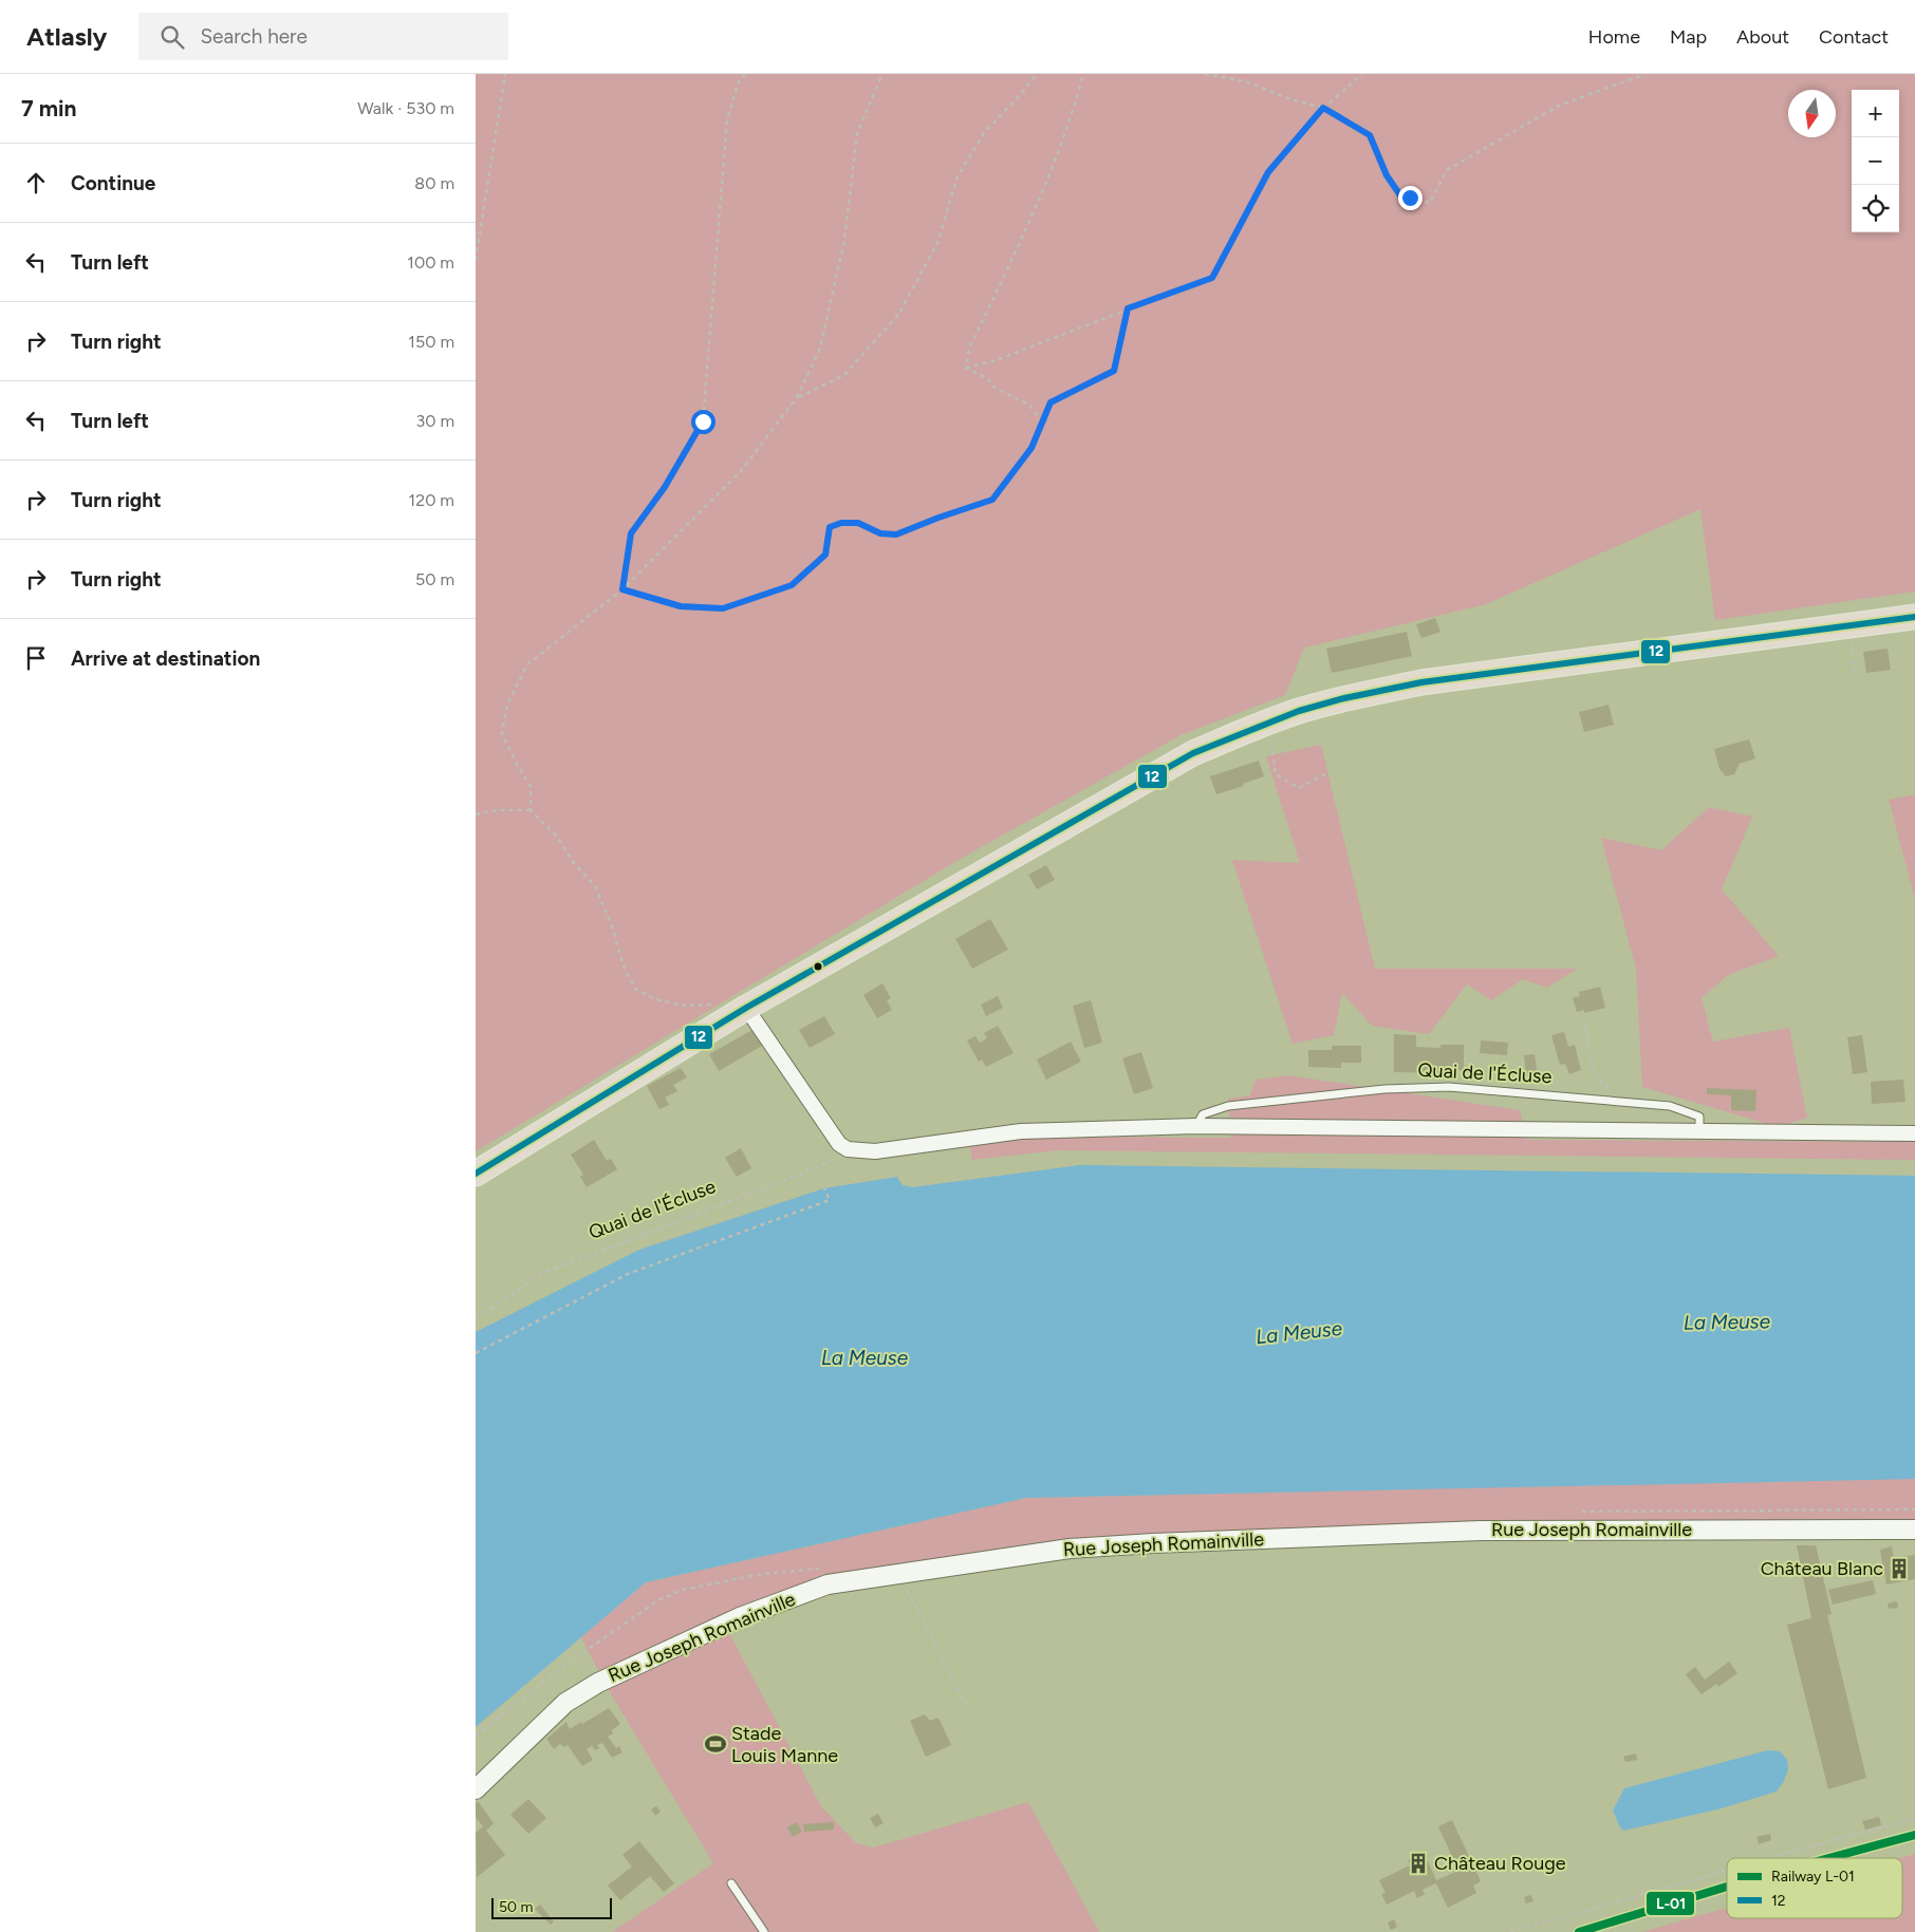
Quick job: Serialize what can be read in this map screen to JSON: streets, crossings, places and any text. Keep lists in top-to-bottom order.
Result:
{
  "streets": {
    "street": ["Rue Joseph Romainville"],
    "lane": ["Quai de l'Écluse"]
  },
  "water": ["La Meuse"],
  "places": {
    "building": ["Château Blanc", "Château Rouge"],
    "sports": ["Stade Louis Manne"]
  },
  "lines": ["transit line 12", "rail line L-01"],
  "legend": ["Railway L-01", "12"],
  "scale_bar": "50 m",
  "north": "bottom",
  "page": {
    "header": "Atlasly",
    "search": "Search here",
    "nav": [
      "Home",
      "Map",
      "About",
      "Contact"
    ],
    "heading": ["7 min", "Walk · 530 m"],
    "map_buttons": ["+", "−"],
    "list": [
      ["Continue", "80 m"],
      ["Turn left", "100 m"],
      ["Turn right", "150 m"],
      ["Turn left", "30 m"],
      ["Turn right", "120 m"],
      ["Turn right", "50 m"],
      "Arrive at destination"
    ],
    "scale": "50 m"
  }
}
